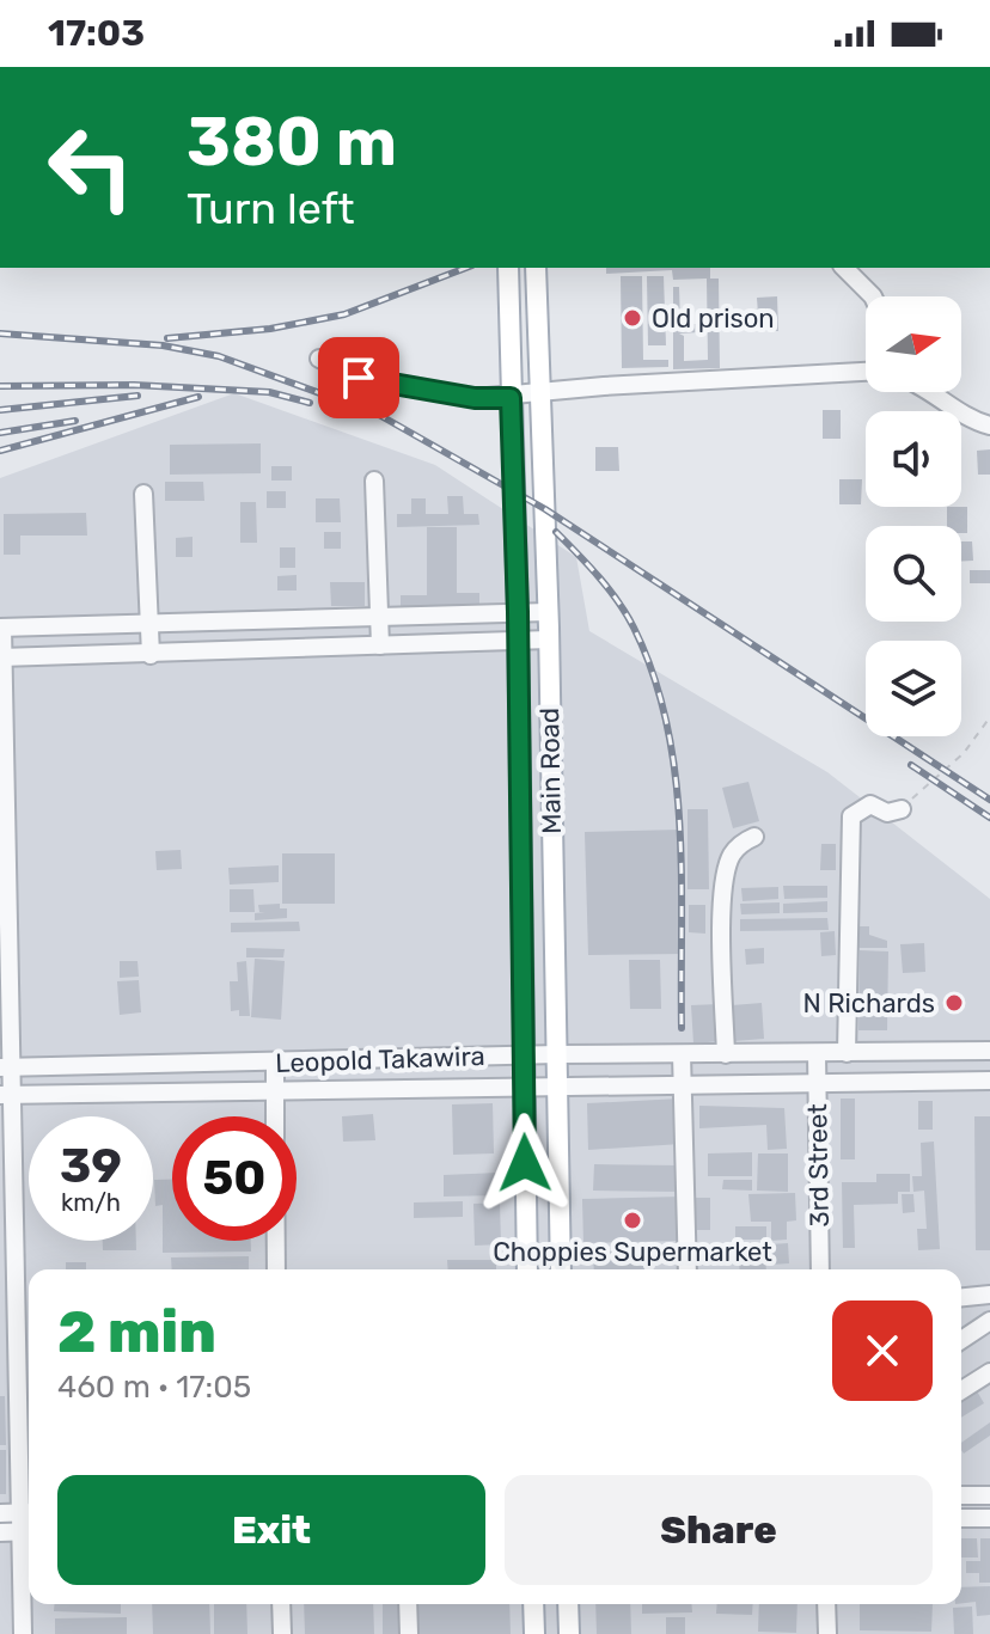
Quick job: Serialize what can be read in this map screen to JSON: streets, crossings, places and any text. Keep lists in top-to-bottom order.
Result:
{
  "streets": {
    "main road": ["Main Road"],
    "street": ["Leopold Takawira", "3rd Street"]
  },
  "crossings": [
    ["Main Road", "Leopold Takawira"],
    ["Leopold Takawira", "3rd Street"]
  ],
  "places": ["Old prison", "N Richards", "Choppies Supermarket"],
  "north": "right",
  "page": {
    "status": "17:03",
    "turn": ["380 m", "Turn left"],
    "speed": "39 km/h",
    "limit": "50",
    "heading": ["2 min", "460 m · 17:05"],
    "buttons": ["Exit", "Share"]
  }
}
